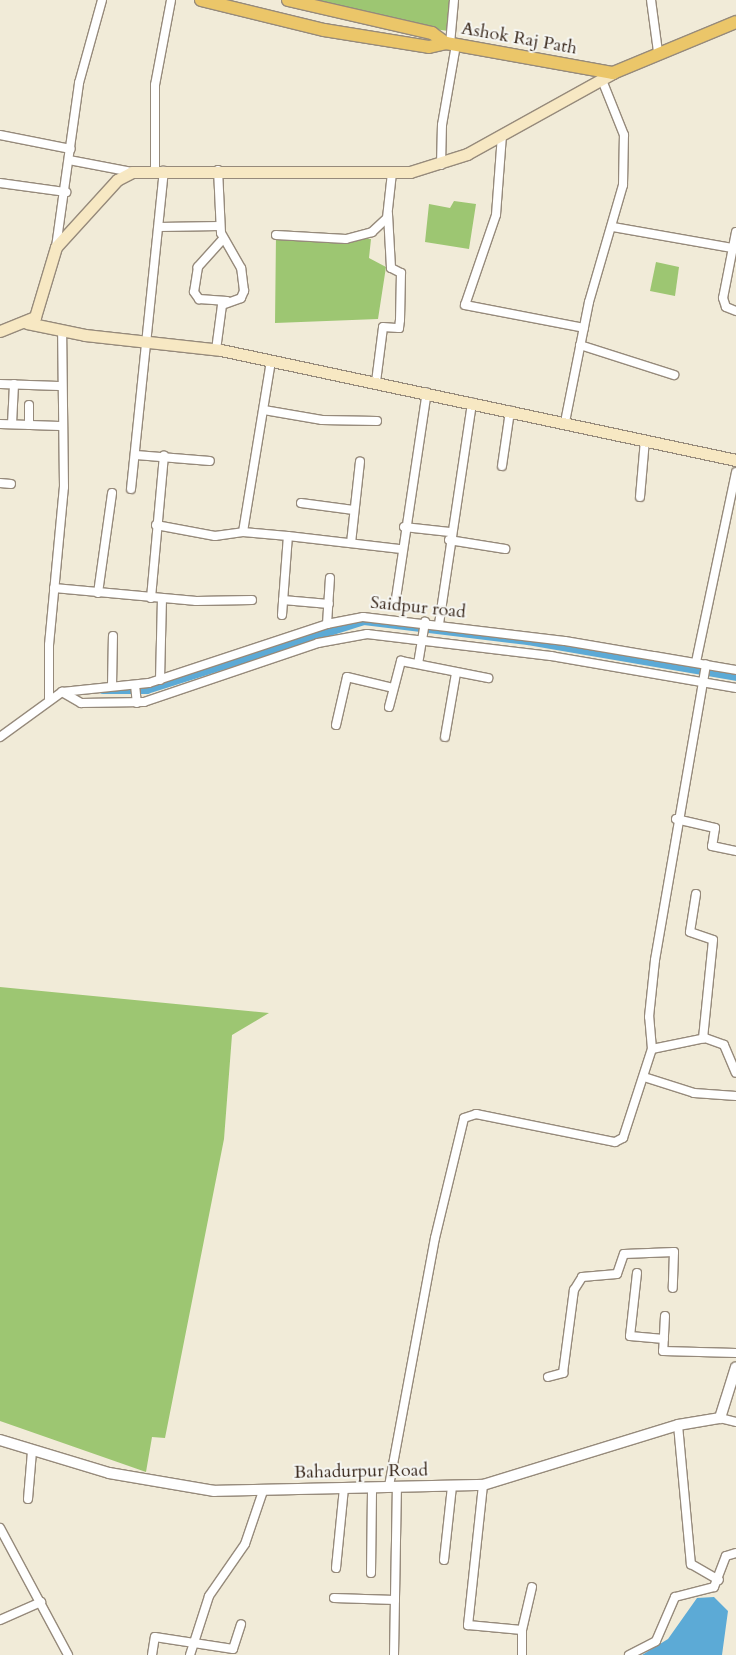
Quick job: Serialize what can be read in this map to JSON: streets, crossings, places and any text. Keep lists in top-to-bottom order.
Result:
{
  "streets": {
    "main road": ["Ashok Raj Path"],
    "street": ["Saidpur road", "Bahadurpur Road"]
  }
}
